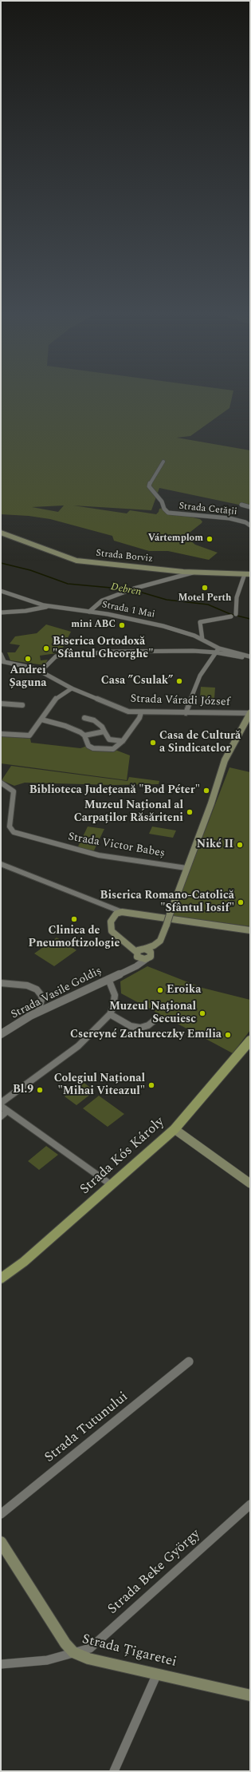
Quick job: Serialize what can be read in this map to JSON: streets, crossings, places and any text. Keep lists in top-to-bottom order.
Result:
{
  "streets": {
    "main road": ["Strada Borviz", "Strada Kós Károly", "Strada Țigaretei"],
    "street": [
      "Strada Cetății",
      "Strada 1 Mai",
      "Strada Váradi József",
      "Strada Victor Babeș",
      "Strada Vasile Goldiș",
      "Strada Tutunului",
      "Strada Beke György"
    ]
  },
  "crossings": [
    ["Strada Beke György", "Strada Țigaretei"]
  ],
  "water": ["Debren"],
  "places": [
    "Vártemplom",
    "Motel Perth",
    "mini ABC",
    "Biserica Ortodoxă \"Sfântul Gheorghe\"",
    "Andrei Șaguna",
    "Casa ”Csulak”",
    "Casa de Cultură a Sindicatelor",
    "Biblioteca Județeană \"Bod Péter\"",
    "Muzeul Național al Carpaților Răsăriteni",
    "Niké II",
    "Biserica Romano-Catolică \"Sfântul Iosif\"",
    "Clinica de Pneumoftizologie",
    "Eroika",
    "Muzeul Național Secuiesc",
    "Csereyné Zathureczky Emília",
    "Colegiul Național \"Mihai Viteazul\"",
    "Bl.9"
  ]
}
